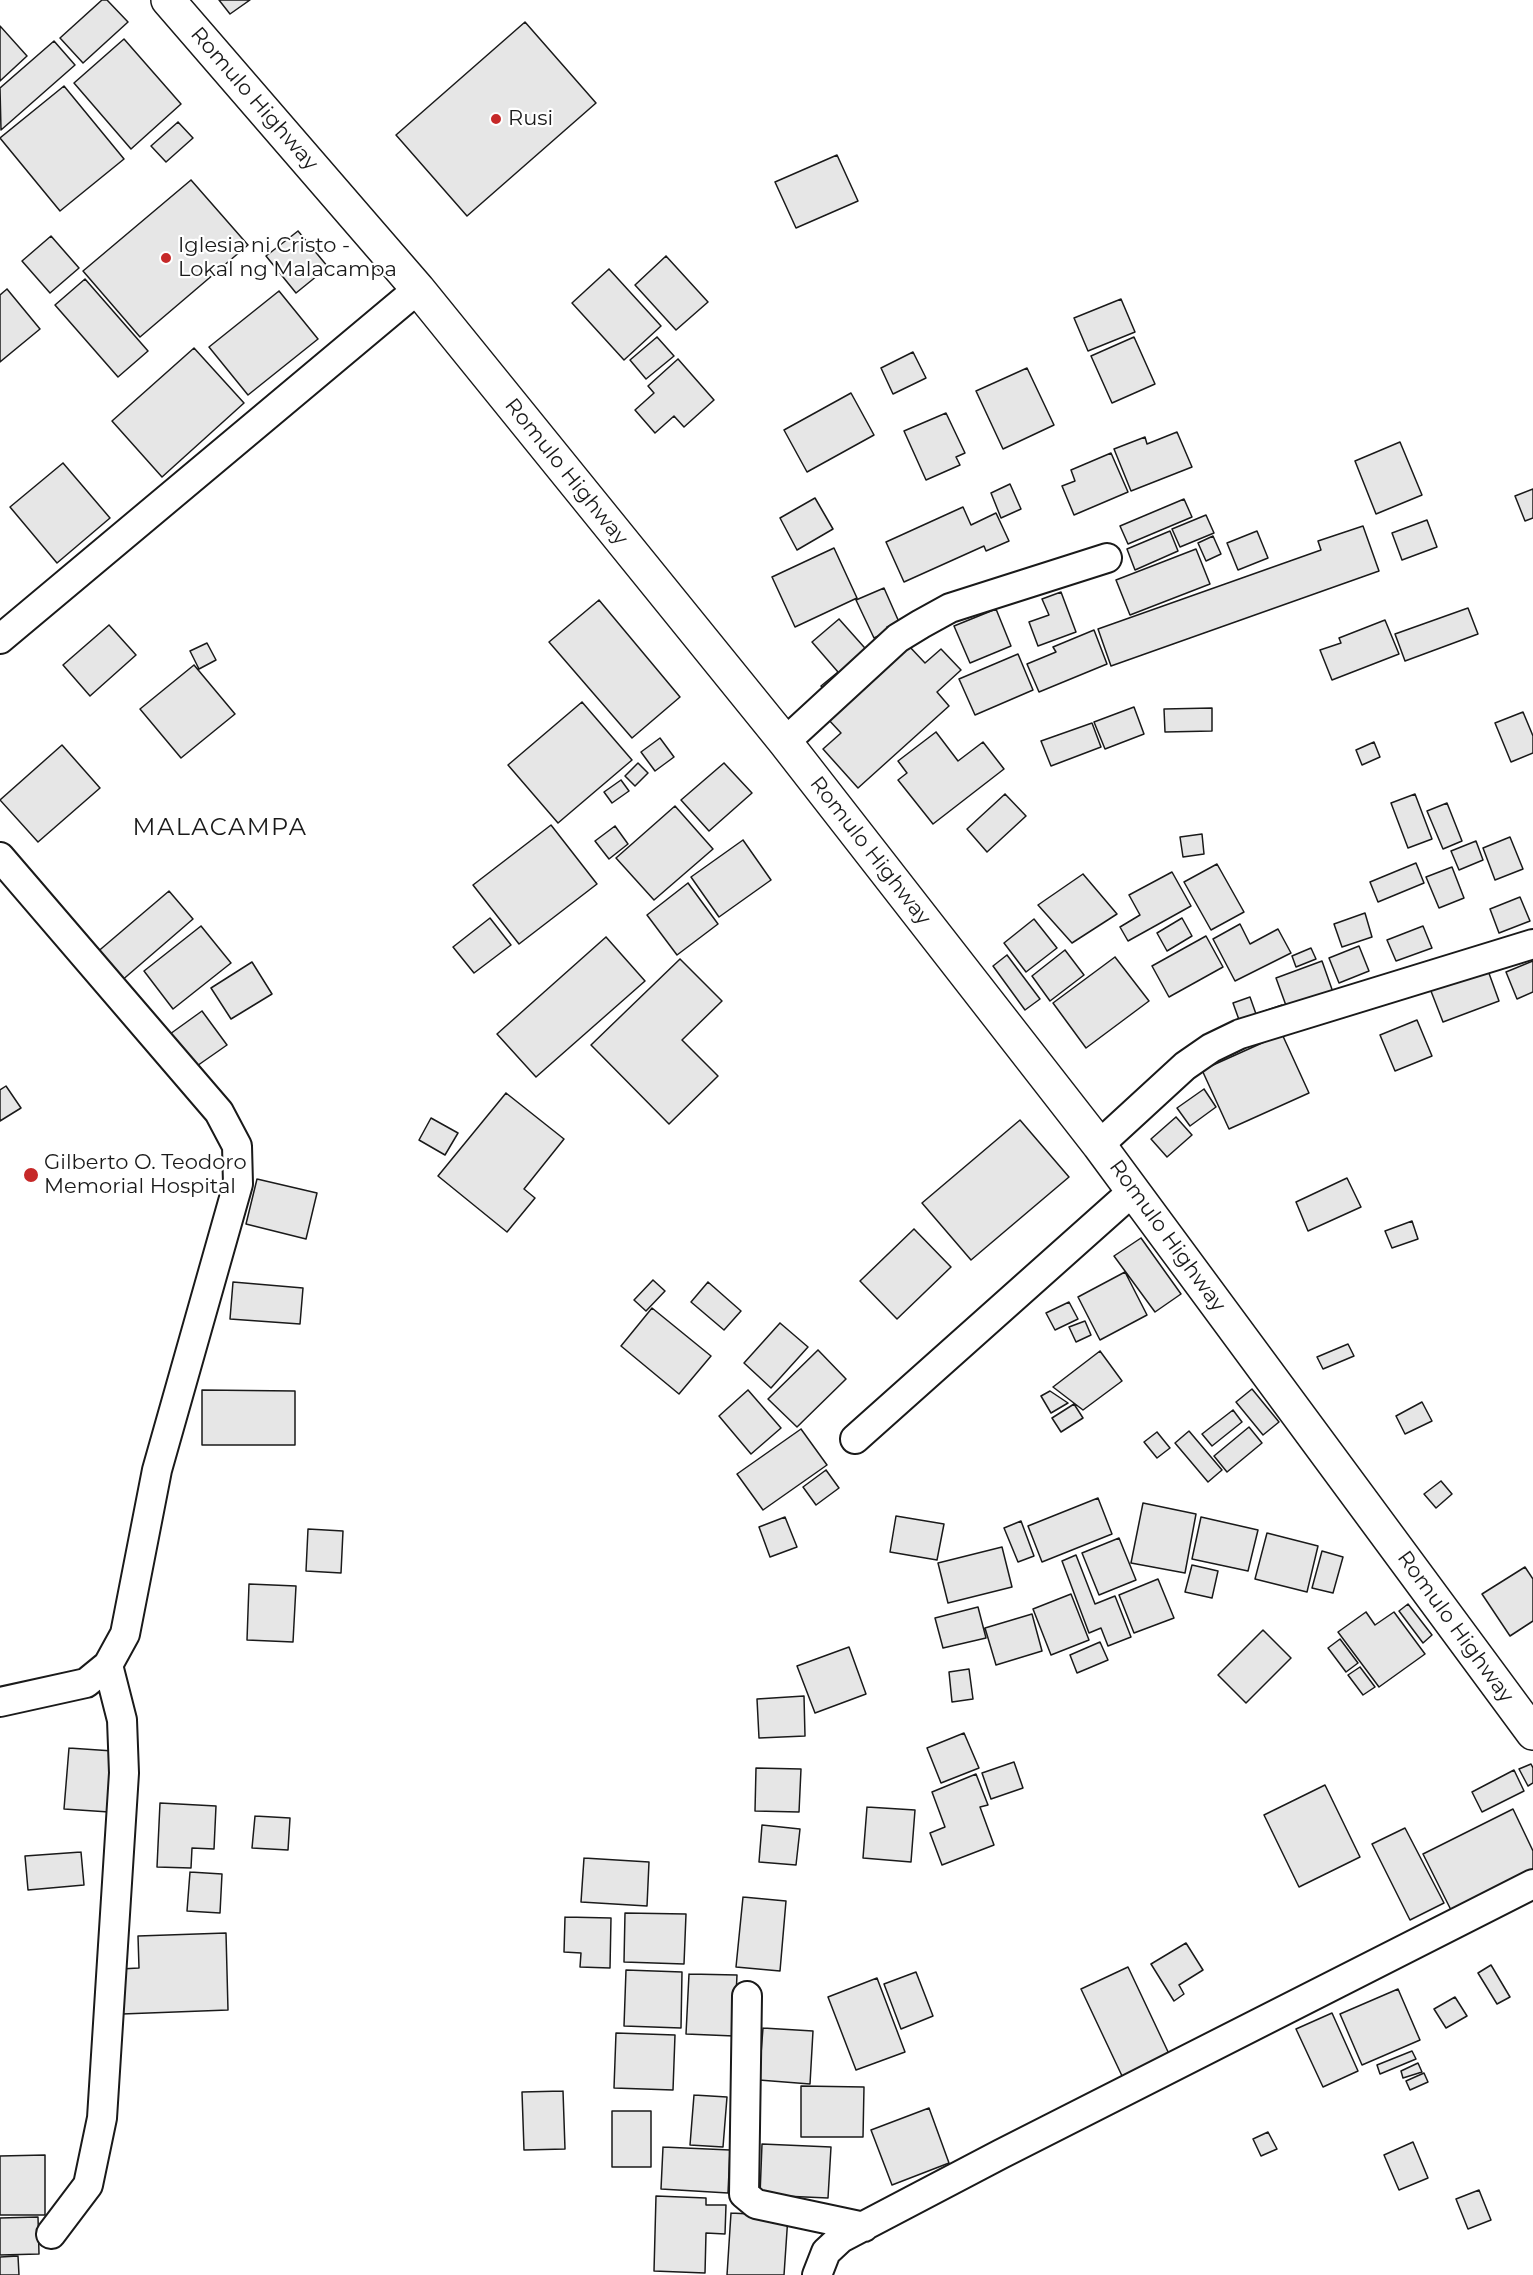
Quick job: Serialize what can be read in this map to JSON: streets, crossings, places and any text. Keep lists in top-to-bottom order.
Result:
{
  "streets": {
    "highway": ["Romulo Highway"]
  },
  "districts": ["MALACAMPA"],
  "places": ["Rusi", "Iglesia ni Cristo - Lokal ng Malacampa", "Gilberto O. Teodoro Memorial Hospital"]
}
